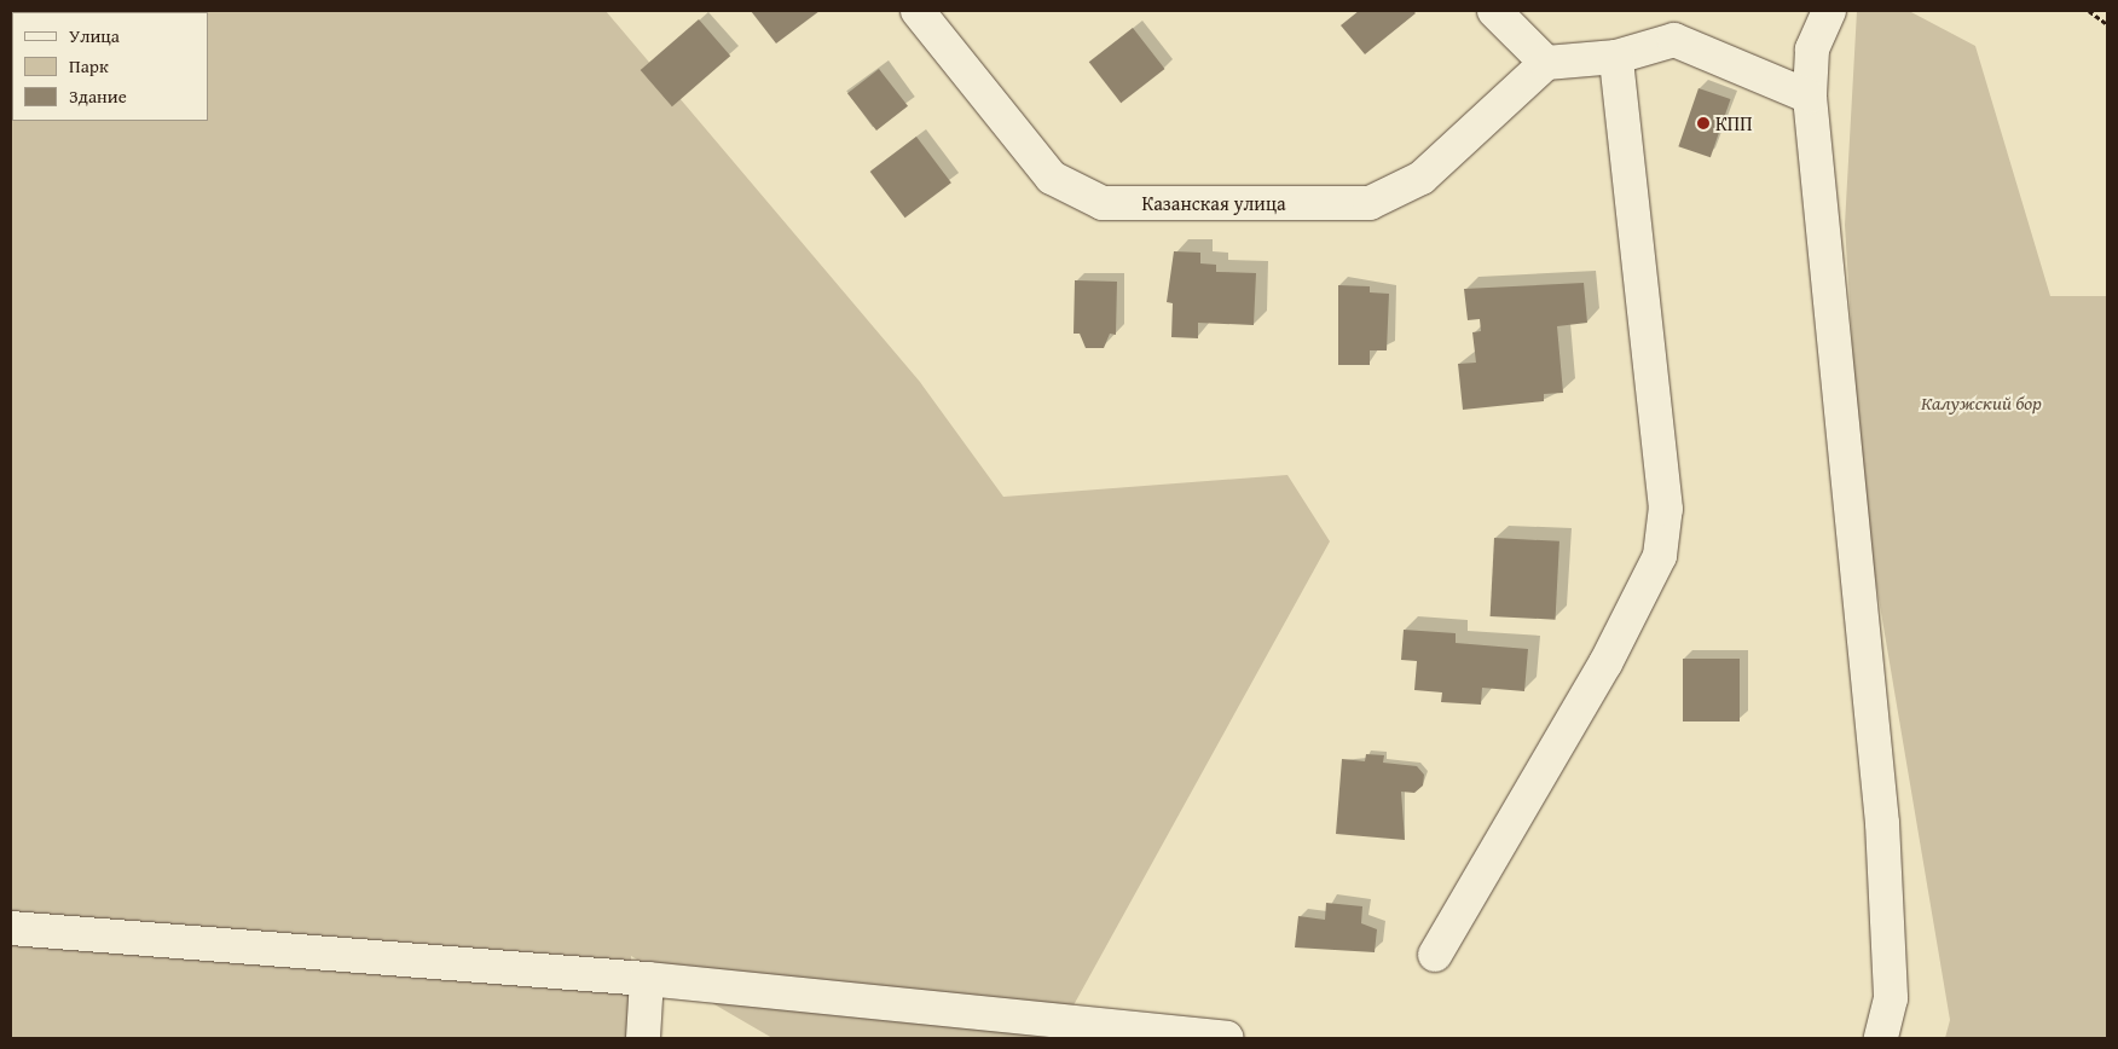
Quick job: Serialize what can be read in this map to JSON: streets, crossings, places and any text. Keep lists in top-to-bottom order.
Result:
{
  "streets": {
    "street": ["Казанская улица"]
  },
  "parks": ["Калужский бор"],
  "places": ["КПП"],
  "legend": ["Улица", "Парк", "Здание"]
}
